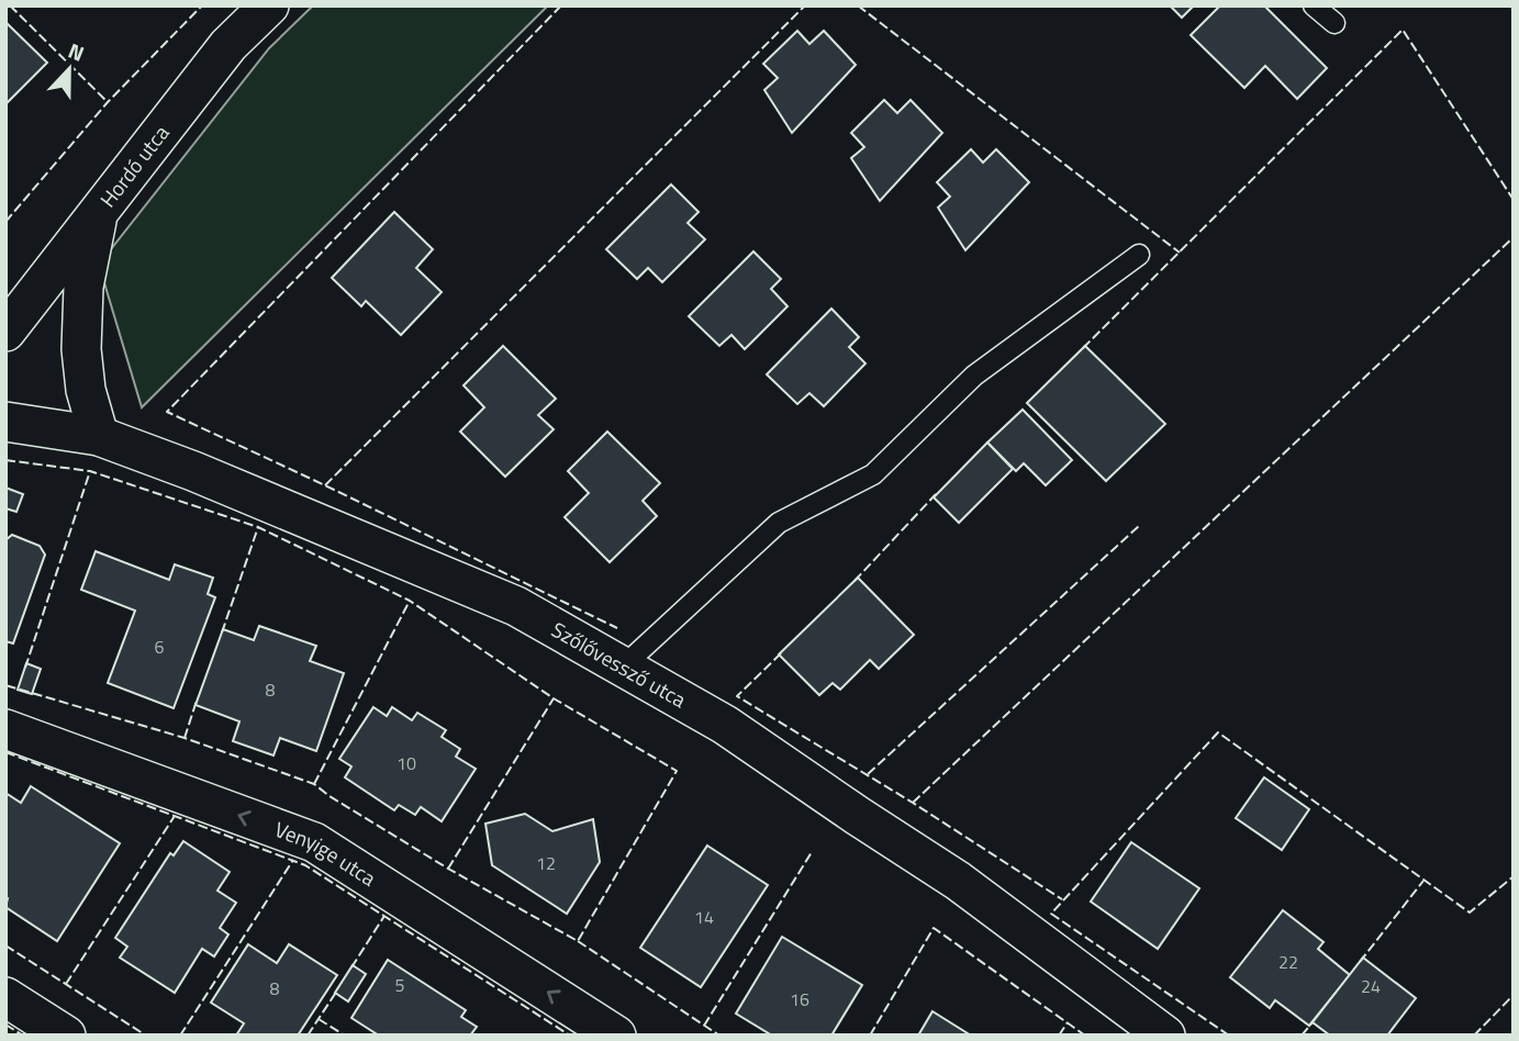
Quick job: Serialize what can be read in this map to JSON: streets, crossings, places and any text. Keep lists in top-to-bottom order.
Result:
{
  "streets": {
    "street": ["Hordó utca", "Szőlővessző utca", "Venyige utca"]
  },
  "one_way": ["Venyige utca"],
  "house_numbers": [
    "6",
    "8",
    "10",
    "12",
    "14",
    "22",
    "5",
    "24",
    "8",
    "16"
  ],
  "north": "top"
}
